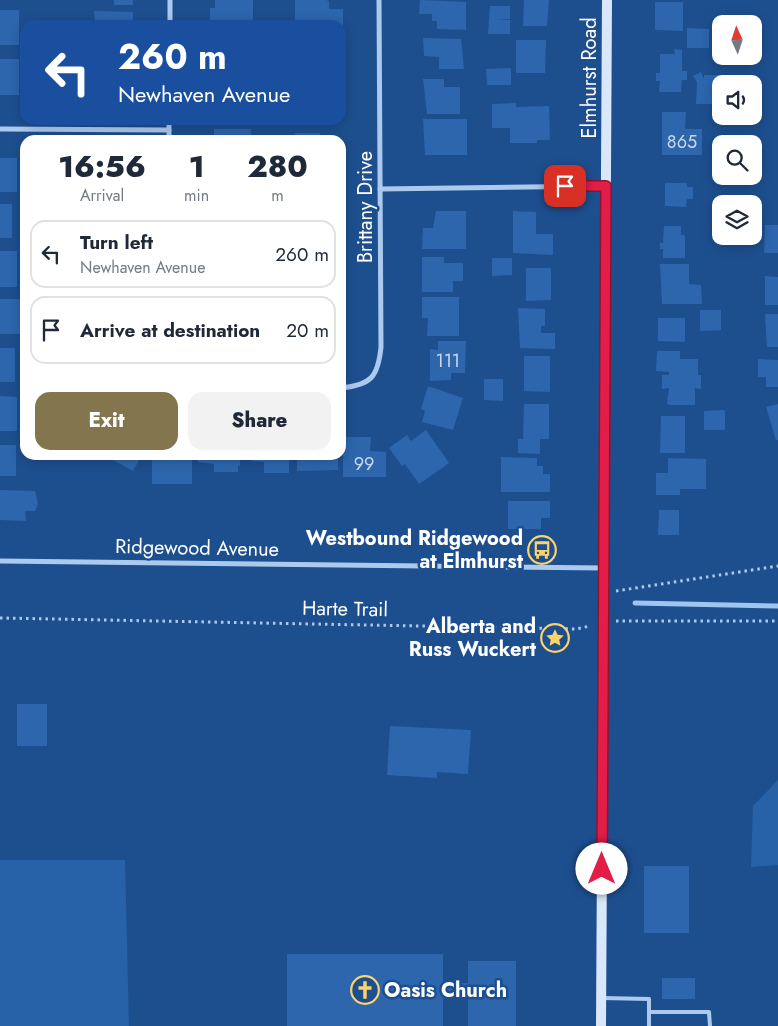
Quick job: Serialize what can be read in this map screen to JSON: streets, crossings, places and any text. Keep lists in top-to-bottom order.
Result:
{
  "streets": {
    "street": ["Elmhurst Road", "Brittany Drive", "Ridgewood Avenue"],
    "path": ["Harte Trail"]
  },
  "crossings": [
    ["Elmhurst Road", "Ridgewood Avenue"],
    ["Elmhurst Road", "Harte Trail"]
  ],
  "places": {
    "bus stop": ["Westbound Ridgewood at Elmhurst"],
    "place": ["Alberta and Russ Wuckert"],
    "church": ["Oasis Church"]
  },
  "house_numbers": ["865", "111", "99"],
  "north": "top",
  "page": {
    "turn": ["260 m", "Newhaven Avenue"],
    "eta": [
      "16:56",
      "Arrival",
      "1",
      "min",
      "280",
      "m"
    ],
    "list": [
      {
        "name": "Turn left",
        "note": "Newhaven Avenue",
        "value": "260 m"
      },
      {
        "name": "Arrive at destination",
        "value": "20 m"
      }
    ],
    "buttons": ["Exit", "Share"]
  }
}
